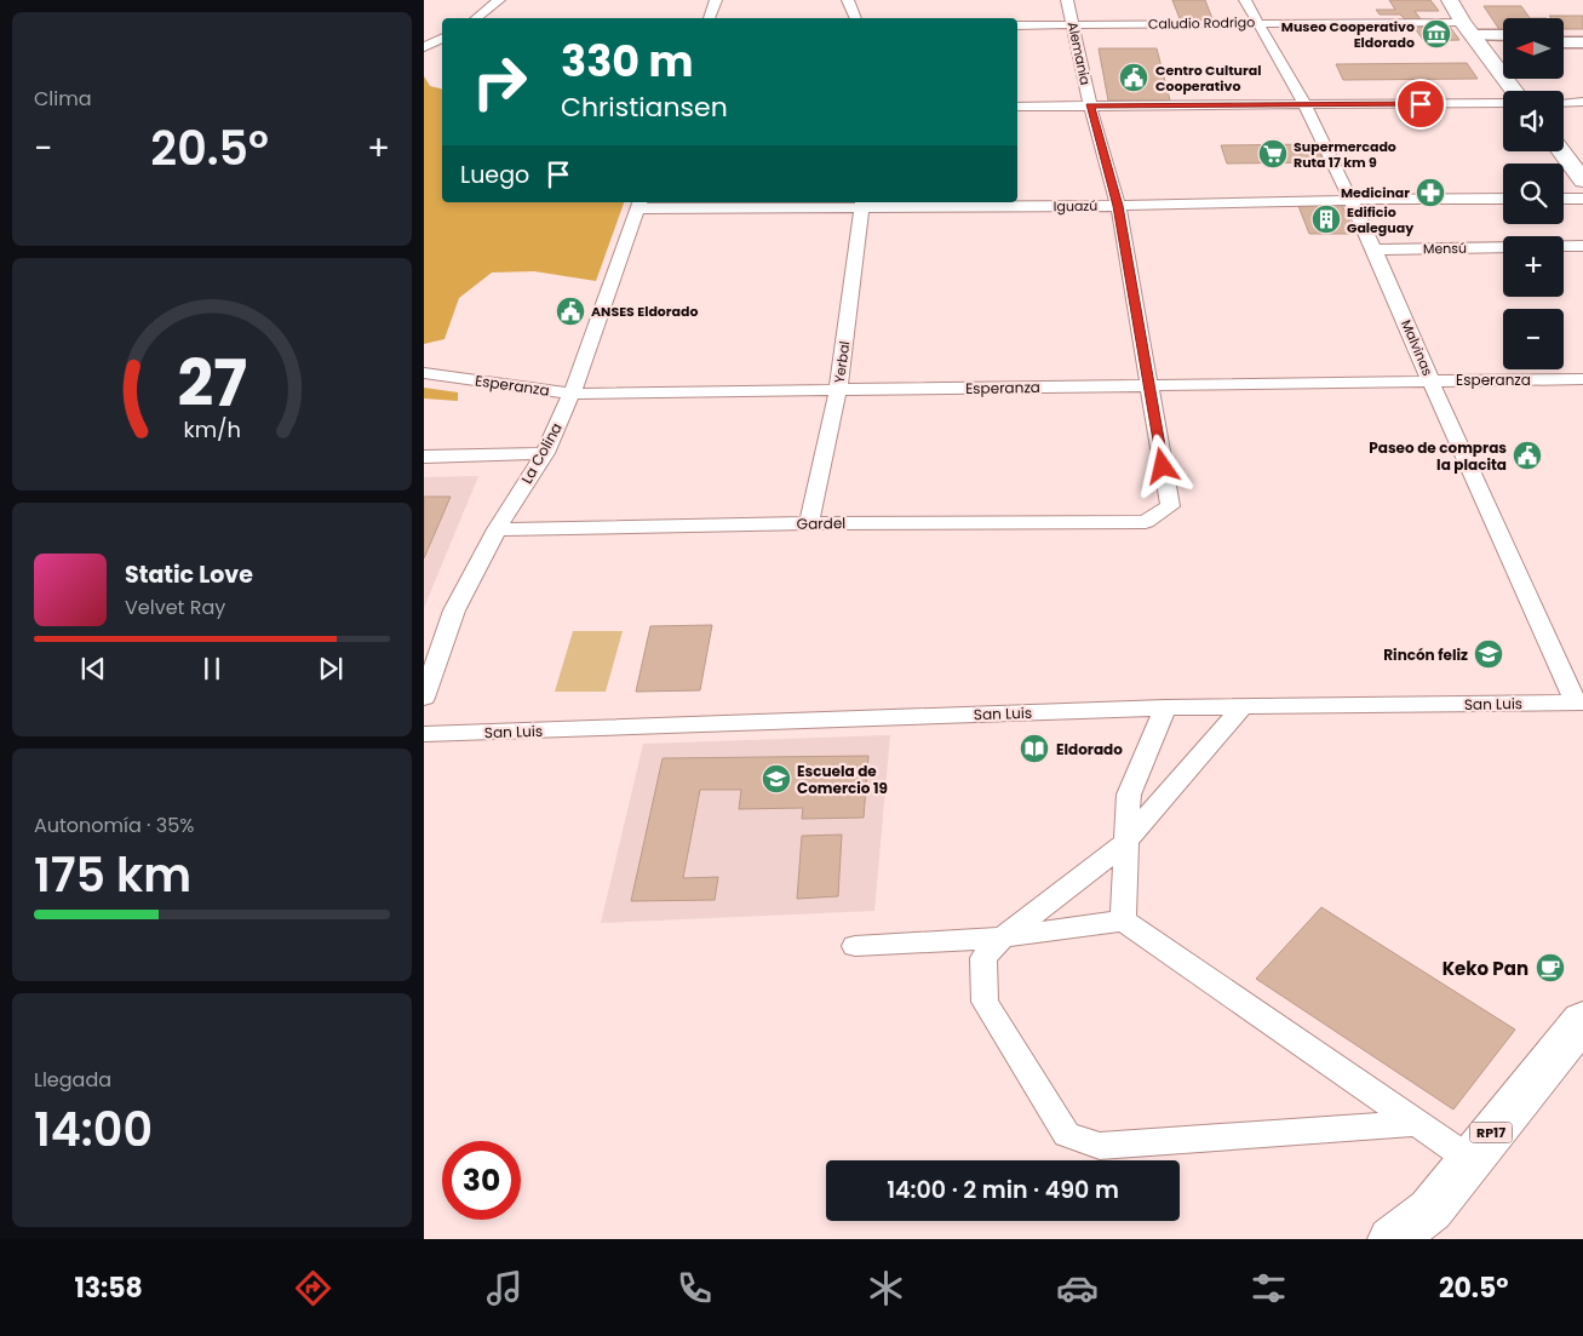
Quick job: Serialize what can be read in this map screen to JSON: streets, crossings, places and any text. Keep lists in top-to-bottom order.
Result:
{
  "streets": {
    "main road": ["RP17"],
    "street": [
      "Caludio Rodrigo",
      "Alemania",
      "Iguazú",
      "Mensú",
      "Malvinas",
      "Yerbal",
      "Esperanza",
      "La Colina",
      "Gardel",
      "San Luis"
    ]
  },
  "crossings": [
    ["Caludio Rodrigo", "Alemania"],
    ["Caludio Rodrigo", "Malvinas"],
    ["Alemania", "Iguazú"],
    ["Alemania", "Esperanza"],
    ["Alemania", "Gardel"],
    ["Iguazú", "Malvinas"],
    ["Iguazú", "Yerbal"],
    ["Iguazú", "La Colina"],
    ["Mensú", "Malvinas"],
    ["Malvinas", "Esperanza"],
    ["Malvinas", "San Luis"],
    ["Yerbal", "Esperanza"],
    ["Yerbal", "Gardel"],
    ["Esperanza", "La Colina"],
    ["La Colina", "Gardel"]
  ],
  "places": {
    "museum": ["Museo Cooperativo Eldorado"],
    "public building": ["Centro Cultural Cooperativo", "ANSES Eldorado", "Paseo de compras la placita"],
    "supermarket": ["Supermercado Ruta 17 km 9"],
    "pharmacy": ["Medicinar"],
    "building": ["Edificio Galeguay"],
    "school or university": ["Rincón feliz", "Escuela de Comercio 19"],
    "library": ["Eldorado"],
    "cafe": ["Keko Pan"]
  },
  "north": "left",
  "page": {
    "tile": [
      "Clima",
      ["Autonomía · 35%", "175 km"],
      ["Llegada", "14:00"]
    ],
    "map_buttons": ["+", "−"],
    "turn": ["330 m", "Christiansen"],
    "heat": ["−", "20.5°", "+"],
    "then": "Luego",
    "song": ["Static Love", "Velvet Ray"],
    "limit": "30",
    "trip": "14:00 · 2 min · 490 m",
    "tabs": ["13:58", "20.5°"],
    "gauge": ["27", "km/h"]
  }
}
